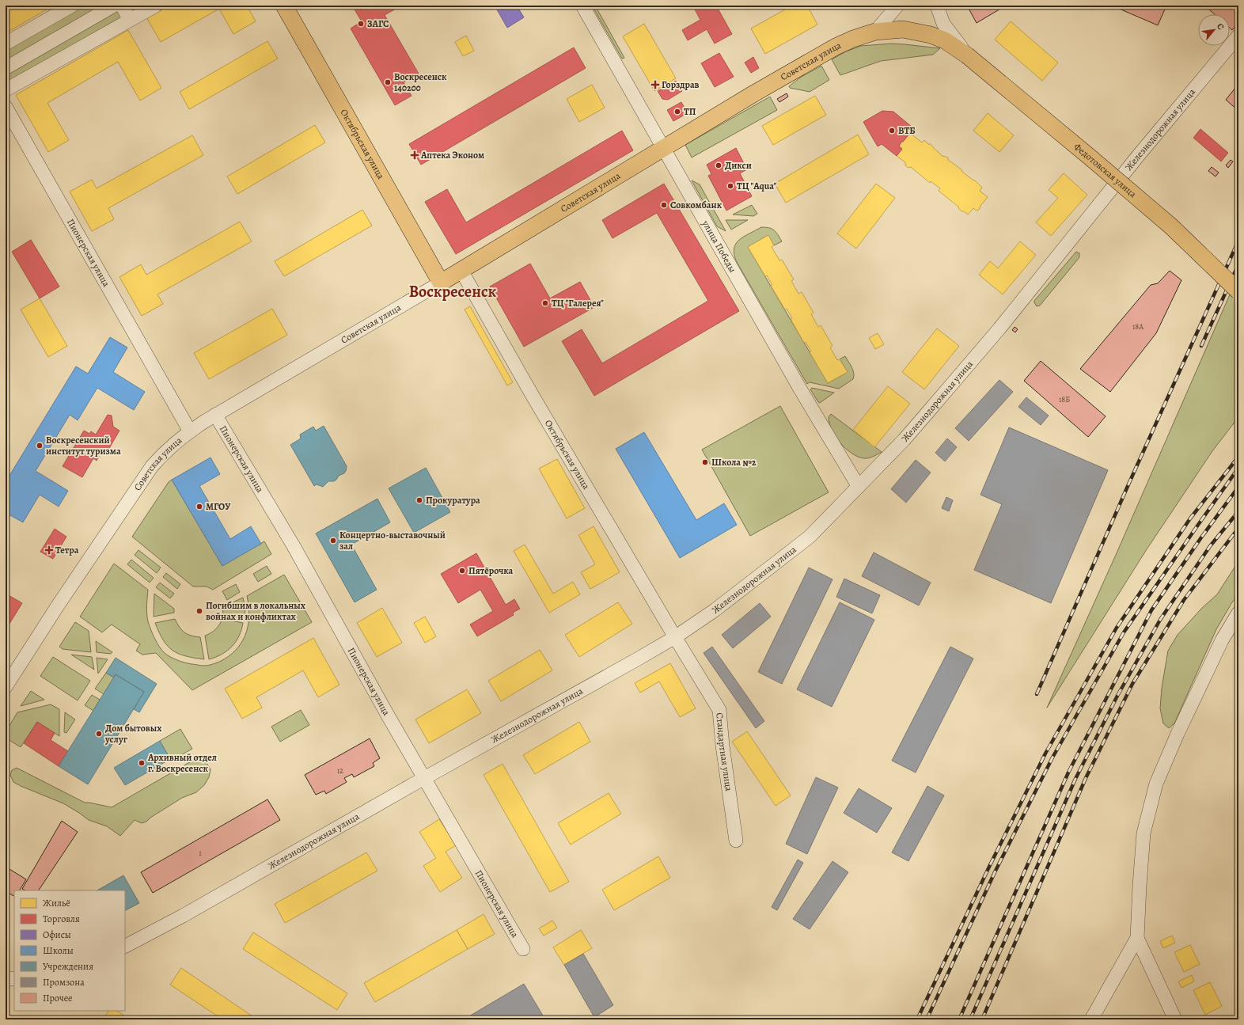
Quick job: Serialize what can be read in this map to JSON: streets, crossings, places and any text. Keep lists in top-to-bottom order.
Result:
{
  "streets": {
    "main road": ["Советская улица", "Октябрьская улица", "Федотовская улица"],
    "street": [
      "Железнодорожная улица",
      "улица Победы",
      "Пионерская улица",
      "Стандартная улица"
    ]
  },
  "crossings": [
    ["Советская улица", "Октябрьская улица"],
    ["Советская улица", "Федотовская улица"],
    ["Советская улица", "улица Победы"],
    ["Советская улица", "Пионерская улица"],
    ["Железнодорожная улица", "Октябрьская улица"],
    ["Железнодорожная улица", "улица Победы"],
    ["Железнодорожная улица", "Пионерская улица"],
    ["Железнодорожная улица", "Стандартная улица"],
    ["Октябрьская улица", "Стандартная улица"]
  ],
  "districts": ["Воскресенск"],
  "places": {
    "other": [
      "ЗАГС",
      "Воскресенск 140200",
      "ТП",
      "ВТБ",
      "Дикси",
      "ТЦ \"Aqua\"",
      "Совкомбанк",
      "ТЦ \"Галерея\"",
      "Воскресенский институт туризма",
      "Школа №2",
      "Прокуратура",
      "МГОУ",
      "Концертно-выставочный зал",
      "Пятёрочка",
      "Погибшим в локальных войнах и конфликтах",
      "Дом бытовых услуг",
      "Архивный отдел г. Воскресенск"
    ],
    "health": ["Горздрав", "Аптека Эконом", "Тетра"]
  },
  "house_numbers": [
    "18А",
    "18Б",
    "12",
    "1"
  ],
  "legend": [
    "Жильё",
    "Торговля",
    "Офисы",
    "Школы",
    "Учреждения",
    "Промзона",
    "Прочее"
  ],
  "north": "top right"
}
